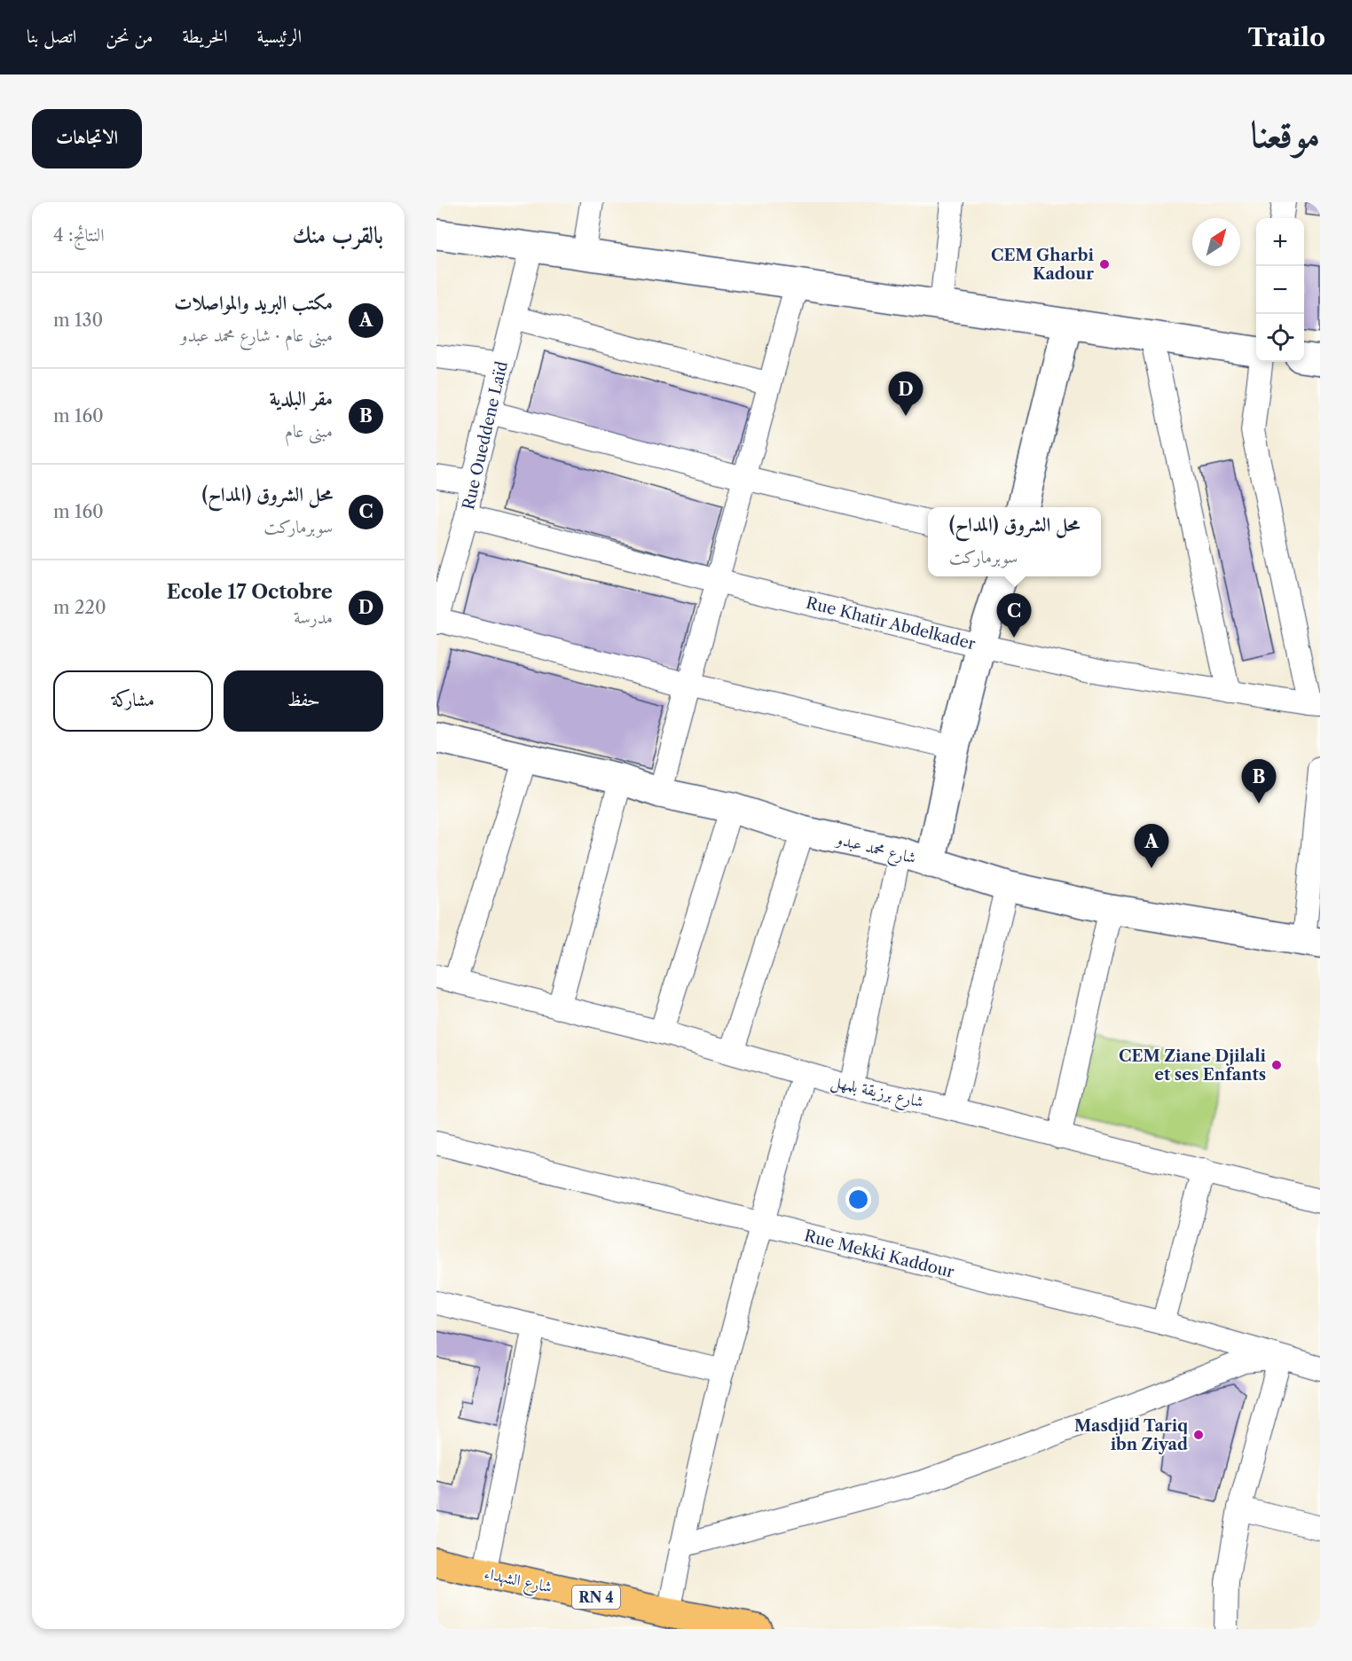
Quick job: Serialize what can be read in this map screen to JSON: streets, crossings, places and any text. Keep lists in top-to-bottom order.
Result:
{
  "streets": {
    "main road": ["شارع الشهداء", "RN 4"],
    "street": [
      "Rue Oueddene Laïd",
      "Rue Khatir Abdelkader",
      "شارع محمد عبدو",
      "شارع برزيقة بلمهل",
      "Rue Mekki Kaddour"
    ]
  },
  "crossings": [
    ["Rue Oueddene Laïd", "Rue Khatir Abdelkader"]
  ],
  "places": ["CEM Gharbi Kadour", "CEM Ziane Djilali et ses Enfants", "Masdjid Tariq ibn Ziyad"],
  "north": "top right",
  "page": {
    "header": "Trailo",
    "nav": [
      "الرئيسية",
      "الخريطة",
      "من نحن",
      "اتصل بنا"
    ],
    "title": "موقعنا",
    "buttons": [
      "الاتجاهات",
      ["حفظ", "مشاركة"]
    ],
    "heading": ["بالقرب منك", "النتائج: 4"],
    "map_buttons": ["+", "−"],
    "list": [
      {
        "mark": "A",
        "name": "مكتب البريد والمواصلات",
        "note": "مبنى عام · شارع محمد عبدو",
        "value": "130 m"
      },
      {
        "mark": "B",
        "name": "مقر البلدية",
        "note": "مبنى عام",
        "value": "160 m"
      },
      {
        "mark": "C",
        "name": "محل الشروق (المداح)",
        "note": "سوبرماركت",
        "value": "160 m"
      },
      {
        "mark": "D",
        "name": "Ecole 17 Octobre",
        "note": "مدرسة",
        "value": "220 m"
      }
    ],
    "pins": [
      "D",
      "C",
      "B",
      "A"
    ],
    "popup": ["محل الشروق (المداح)", "سوبرماركت"]
  }
}
